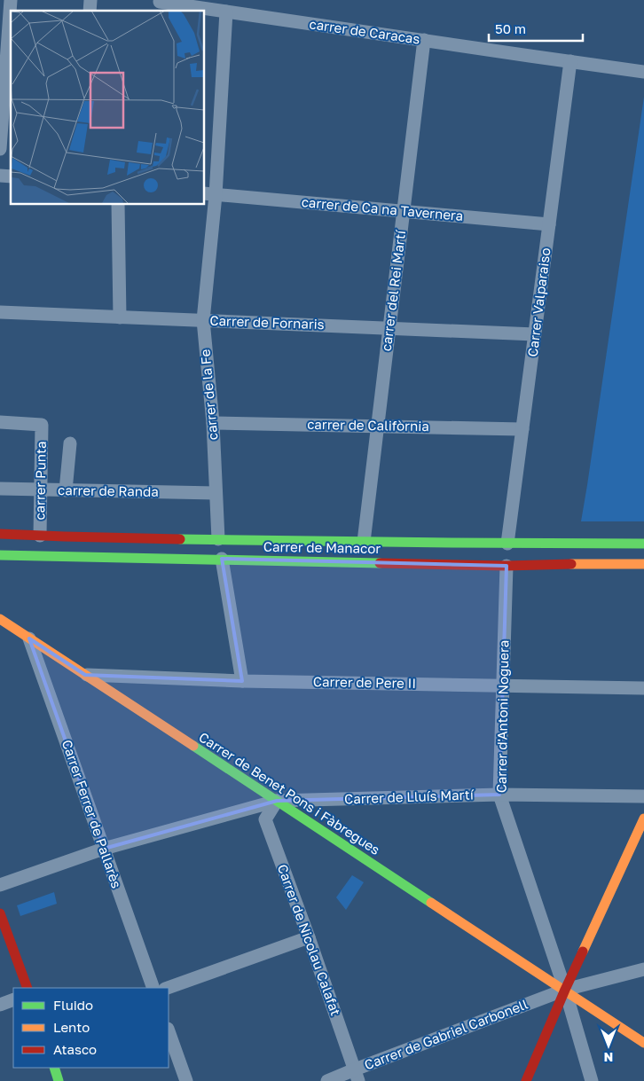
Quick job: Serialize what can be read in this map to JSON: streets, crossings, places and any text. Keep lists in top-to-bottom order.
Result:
{
  "streets": {
    "main road": ["Carrer de Manacor", "Carrer de Benet Pons i Fàbregues"],
    "street": [
      "carrer de Caracas",
      "carrer de Ca na Tavernera",
      "carrer del Rei Martí",
      "Carrer Valparaiso",
      "Carrer de Fornaris",
      "carrer de la Fe",
      "carrer de Califòrnia",
      "carrer Punta",
      "carrer de Randa",
      "Carrer de Pere II",
      "Carrer d'Antoni Noguera",
      "Carrer de Lluís Martí",
      "Carrer Ferrer de Pallarès",
      "Carrer de Nicolau Calafat",
      "Carrer de Gabriel Carbonell"
    ]
  },
  "crossings": [
    ["carrer de Caracas", "carrer del Rei Martí"],
    ["carrer de Caracas", "Carrer Valparaiso"],
    ["carrer de Caracas", "carrer de la Fe"],
    ["carrer de Ca na Tavernera", "carrer del Rei Martí"],
    ["carrer de Ca na Tavernera", "Carrer Valparaiso"],
    ["carrer de Ca na Tavernera", "carrer de la Fe"],
    ["carrer del Rei Martí", "Carrer de Fornaris"],
    ["carrer del Rei Martí", "carrer de Califòrnia"],
    ["carrer del Rei Martí", "Carrer de Manacor"],
    ["Carrer Valparaiso", "Carrer de Fornaris"],
    ["Carrer Valparaiso", "carrer de Califòrnia"],
    ["Carrer Valparaiso", "Carrer de Manacor"],
    ["Carrer de Fornaris", "carrer de la Fe"],
    ["carrer de la Fe", "carrer de Califòrnia"],
    ["carrer de la Fe", "carrer de Randa"],
    ["carrer de la Fe", "Carrer de Manacor"],
    ["carrer Punta", "carrer de Randa"],
    ["carrer Punta", "Carrer de Manacor"],
    ["Carrer de Manacor", "Carrer d'Antoni Noguera"],
    ["Carrer de Pere II", "Carrer d'Antoni Noguera"],
    ["Carrer de Pere II", "Carrer de Benet Pons i Fàbregues"],
    ["Carrer d'Antoni Noguera", "Carrer de Benet Pons i Fàbregues"],
    ["Carrer d'Antoni Noguera", "Carrer de Lluís Martí"],
    ["Carrer d'Antoni Noguera", "Carrer de Gabriel Carbonell"],
    ["Carrer de Benet Pons i Fàbregues", "Carrer de Lluís Martí"],
    ["Carrer de Benet Pons i Fàbregues", "Carrer Ferrer de Pallarès"],
    ["Carrer de Benet Pons i Fàbregues", "Carrer de Nicolau Calafat"],
    ["Carrer de Benet Pons i Fàbregues", "Carrer de Gabriel Carbonell"],
    ["Carrer de Lluís Martí", "Carrer Ferrer de Pallarès"],
    ["Carrer de Lluís Martí", "Carrer de Nicolau Calafat"],
    ["Carrer de Nicolau Calafat", "Carrer de Gabriel Carbonell"]
  ],
  "legend": ["Fluido", "Lento", "Atasco"],
  "scale_bar": "50 m",
  "north": "bottom"
}
